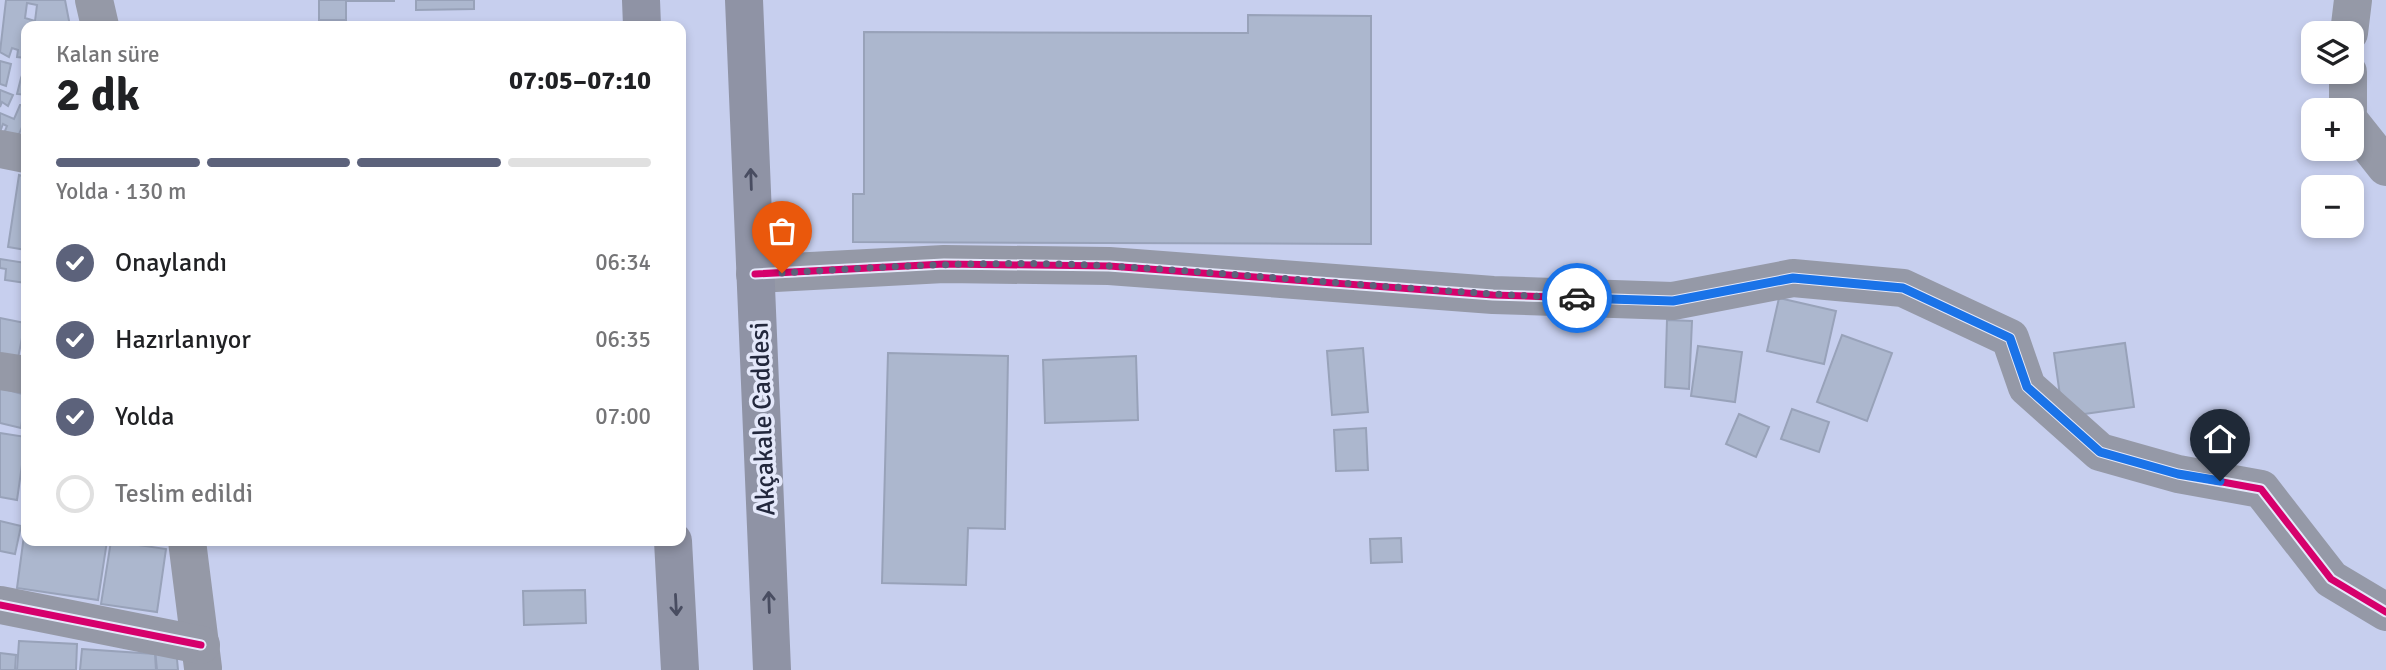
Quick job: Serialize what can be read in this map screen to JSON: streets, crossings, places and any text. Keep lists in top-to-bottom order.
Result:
{
  "streets": {
    "main road": ["Akçakale Caddesi"]
  },
  "one_way": ["Akçakale Caddesi"],
  "page": {
    "map_buttons": ["+", "−"],
    "heading": ["2 dk", "Kalan süre", "07:05–07:10"],
    "bar": "Yolda · 130 m",
    "list": [
      ["Onaylandı", "06:34"],
      ["Hazırlanıyor", "06:35"],
      ["Yolda", "07:00"],
      "Teslim edildi"
    ]
  }
}
